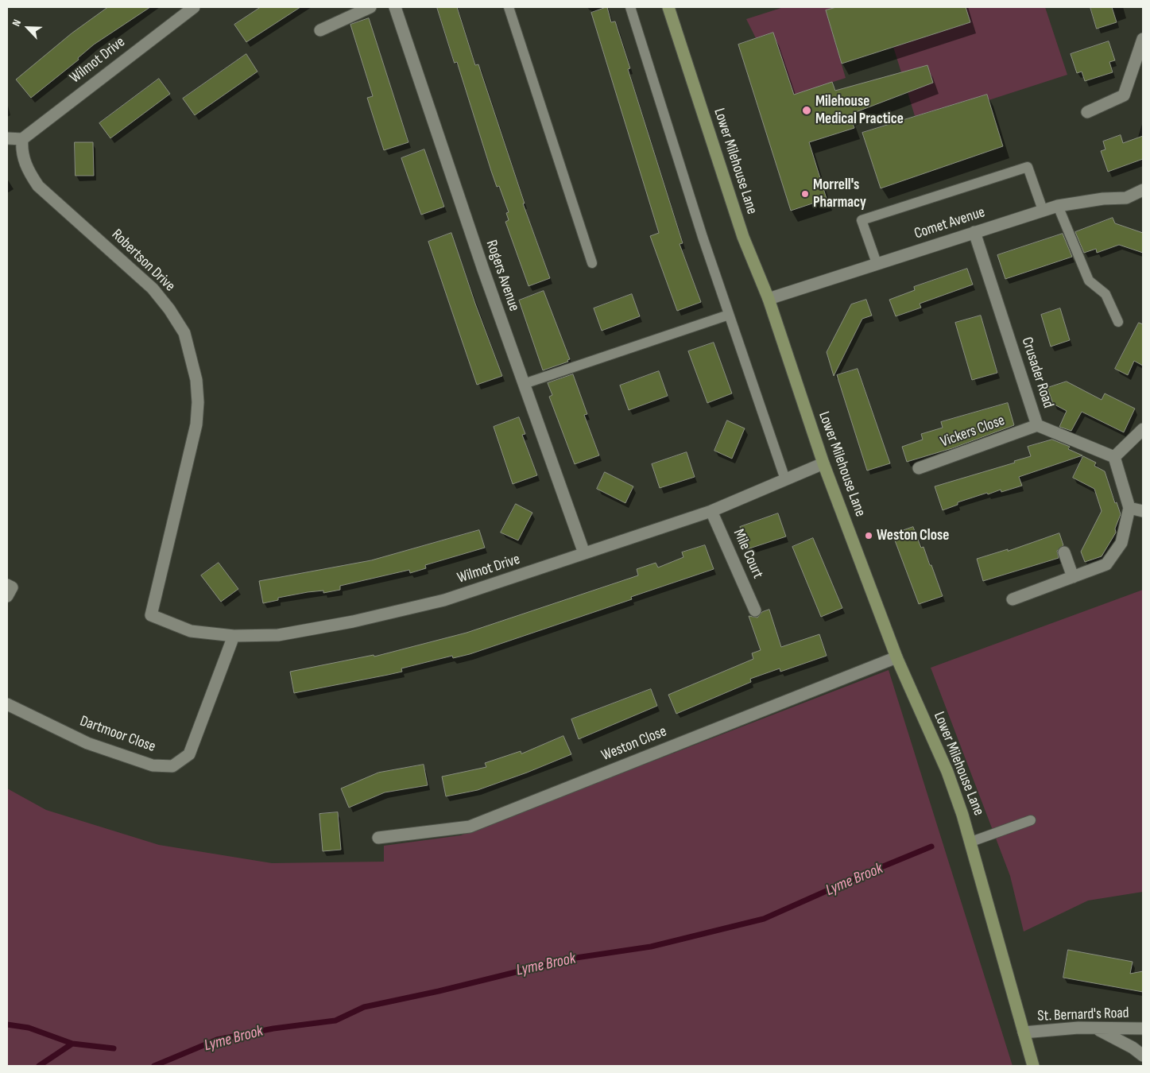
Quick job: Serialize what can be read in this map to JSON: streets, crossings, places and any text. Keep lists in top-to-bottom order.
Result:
{
  "streets": {
    "main road": ["Lower Milehouse Lane"],
    "street": [
      "Wilmot Drive",
      "Comet Avenue",
      "Robertson Drive",
      "Rogers Avenue",
      "Crusader Road",
      "Vickers Close",
      "Mile Court",
      "Dartmoor Close",
      "Weston Close",
      "St. Bernard's Road"
    ]
  },
  "crossings": [
    ["Wilmot Drive", "Lower Milehouse Lane"],
    ["Wilmot Drive", "Robertson Drive"],
    ["Wilmot Drive", "Rogers Avenue"],
    ["Wilmot Drive", "Mile Court"],
    ["Wilmot Drive", "Dartmoor Close"],
    ["Lower Milehouse Lane", "Comet Avenue"],
    ["Lower Milehouse Lane", "Weston Close"],
    ["Lower Milehouse Lane", "St. Bernard's Road"],
    ["Comet Avenue", "Crusader Road"],
    ["Crusader Road", "Vickers Close"]
  ],
  "water": ["Lyme Brook"],
  "places": ["Milehouse Medical Practice", "Morrell's Pharmacy", "Weston Close"],
  "north": "top left"
}
